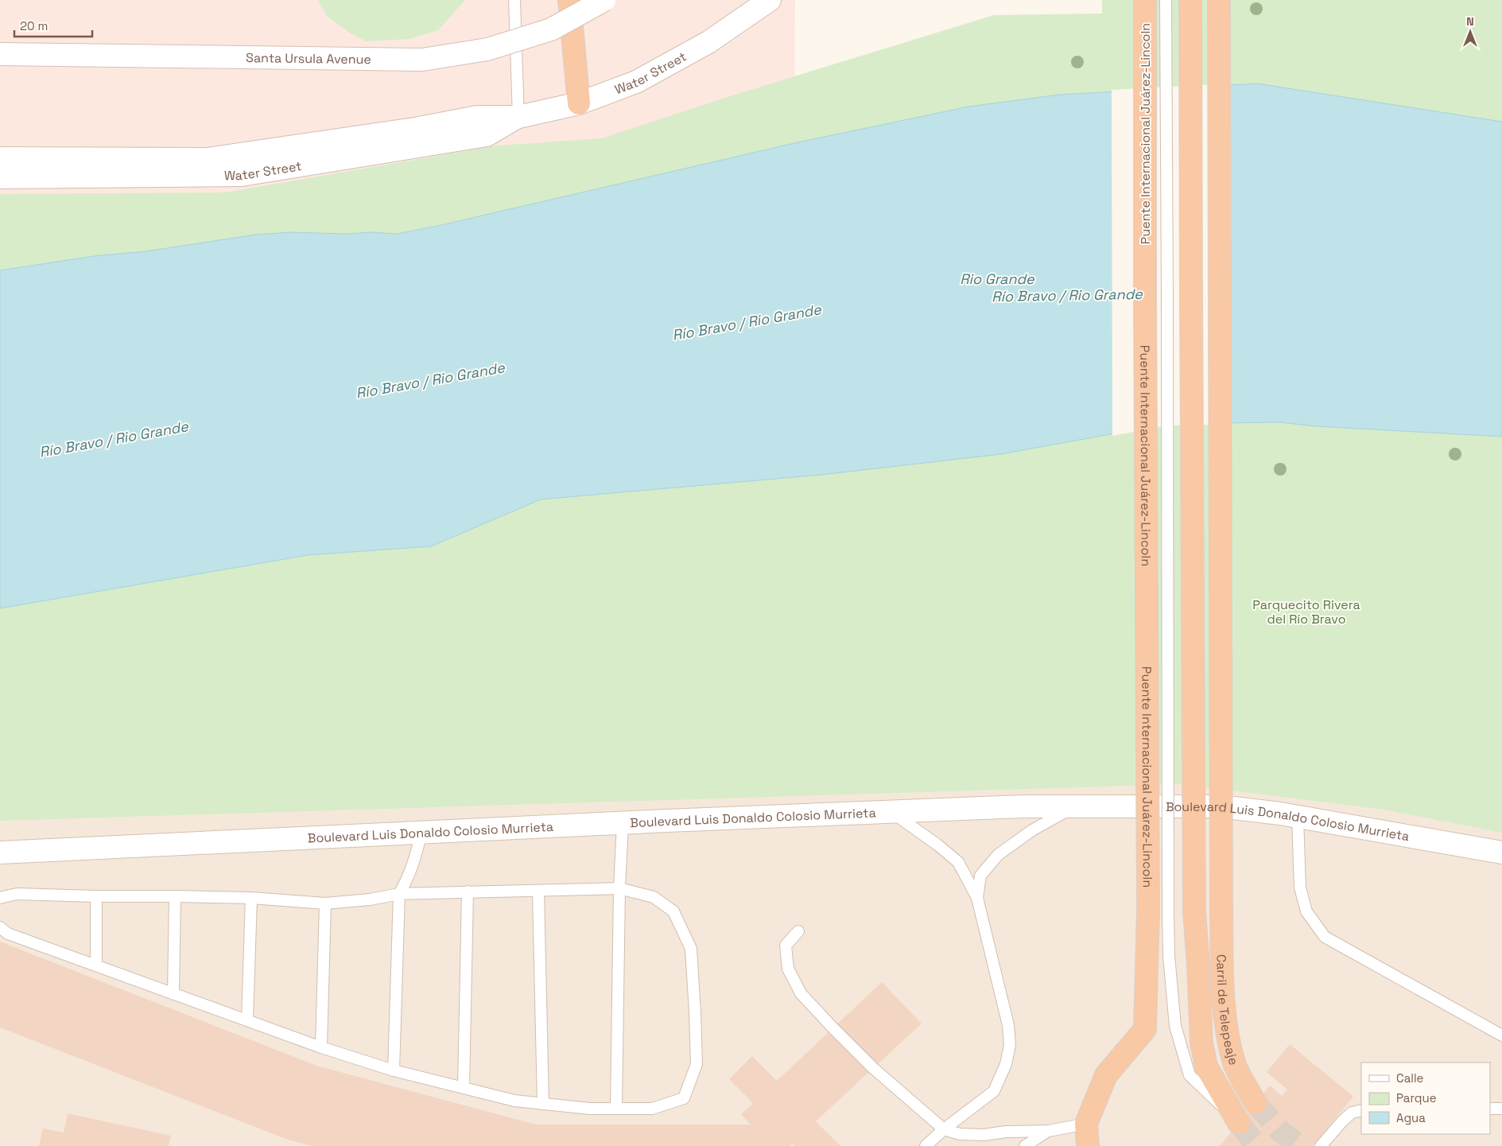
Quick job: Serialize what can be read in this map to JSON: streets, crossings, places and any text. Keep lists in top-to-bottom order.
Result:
{
  "streets": {
    "highway": ["Puente Internacional Juárez-Lincoln", "Carril de Telepeaje"],
    "main road": ["Santa Ursula Avenue", "Water Street", "Boulevard Luis Donaldo Colosio Murrieta"]
  },
  "water": ["Rio Grande", "Río Bravo / Rio Grande"],
  "parks": ["Parquecito Rivera del Río Bravo"],
  "legend": ["Calle", "Parque", "Agua"],
  "scale_bar": "20 m",
  "north": "top"
}
